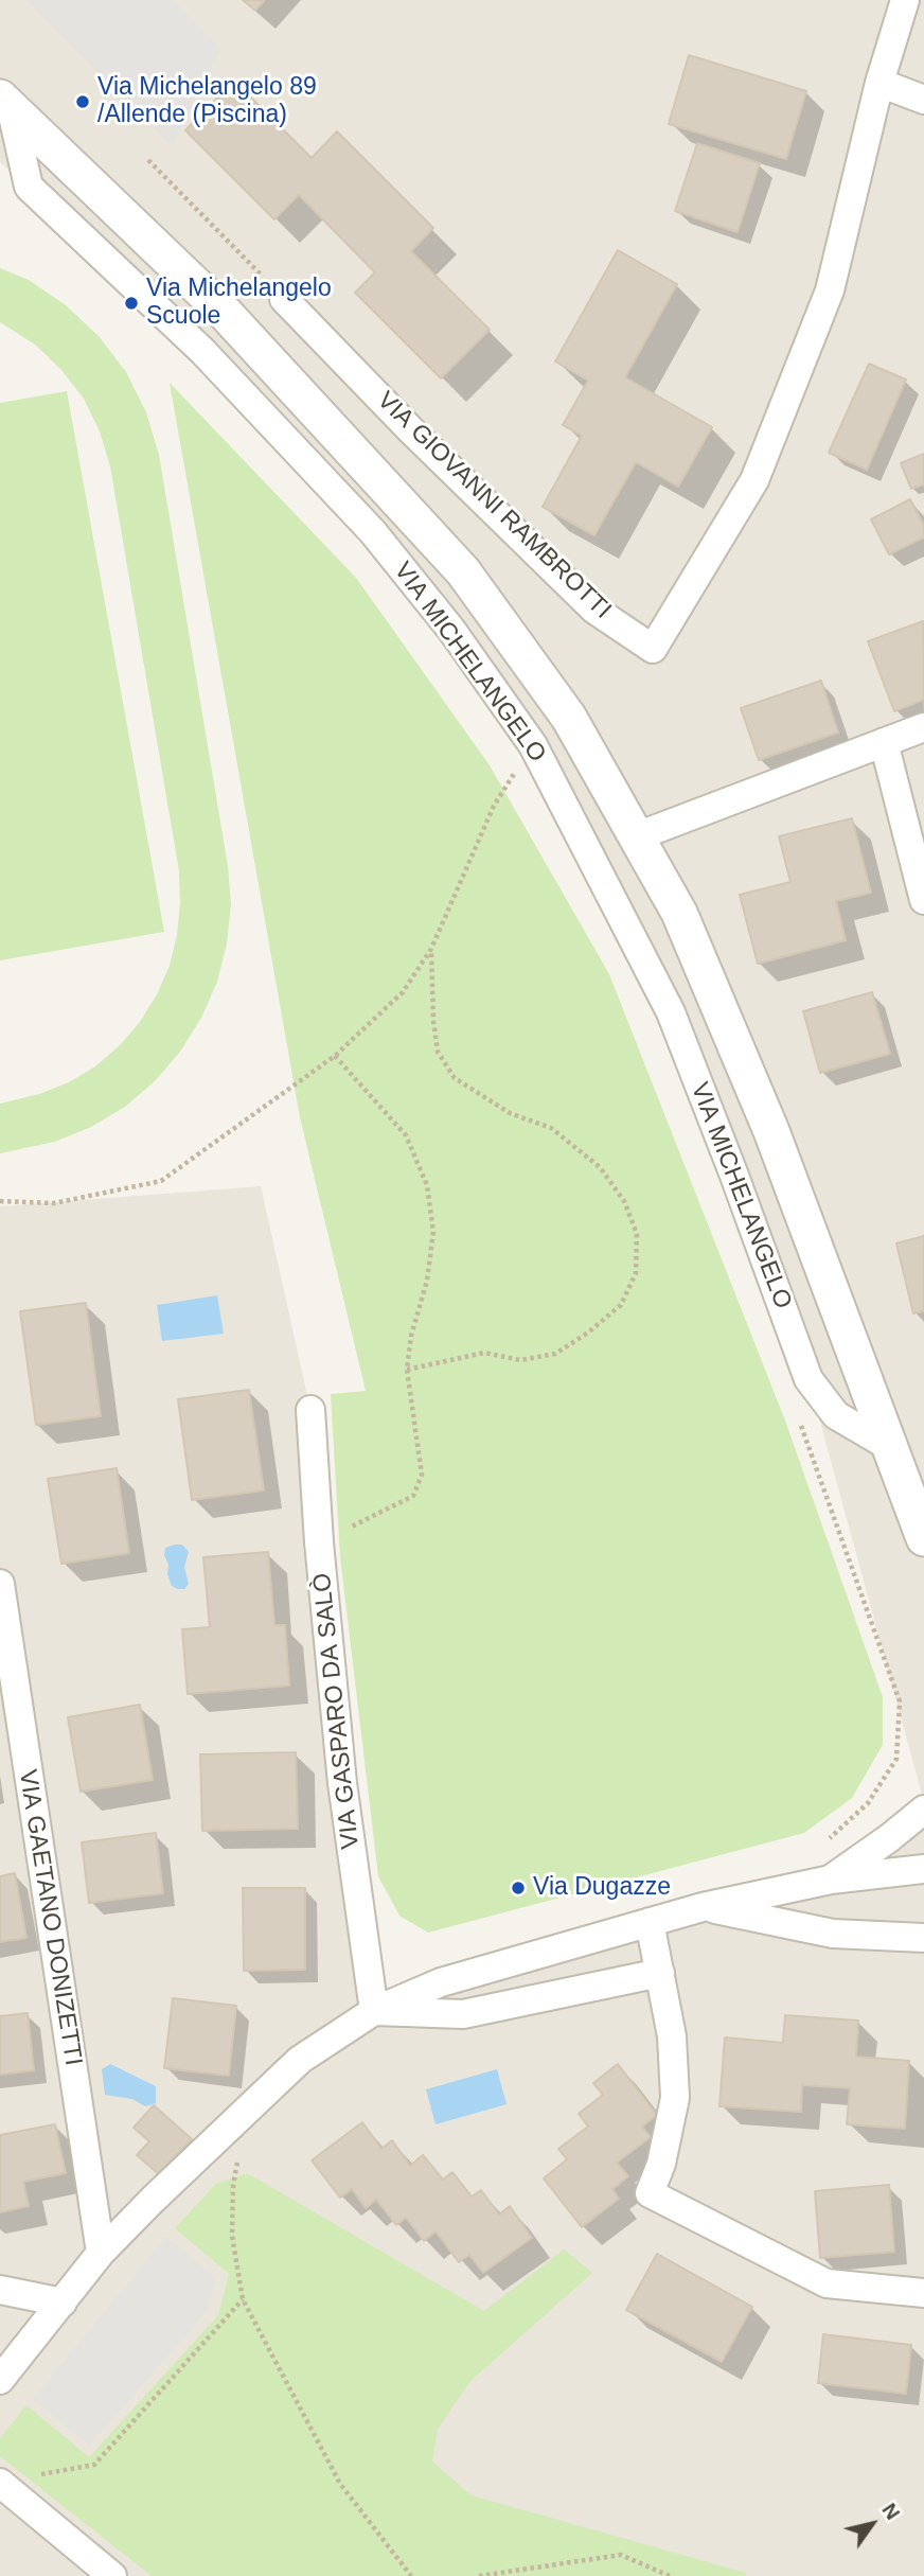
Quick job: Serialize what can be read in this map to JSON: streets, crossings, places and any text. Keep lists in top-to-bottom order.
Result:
{
  "streets": {
    "street": [
      "VIA GIOVANNI RAMBROTTI",
      "VIA MICHELANGELO",
      "VIA GASPARO DA SALÒ",
      "VIA GAETANO DONIZETTI"
    ]
  },
  "places": ["Via Michelangelo 89 /Allende (Piscina)", "Via Michelangelo Scuole", "Via Dugazze"],
  "north": "top right"
}
